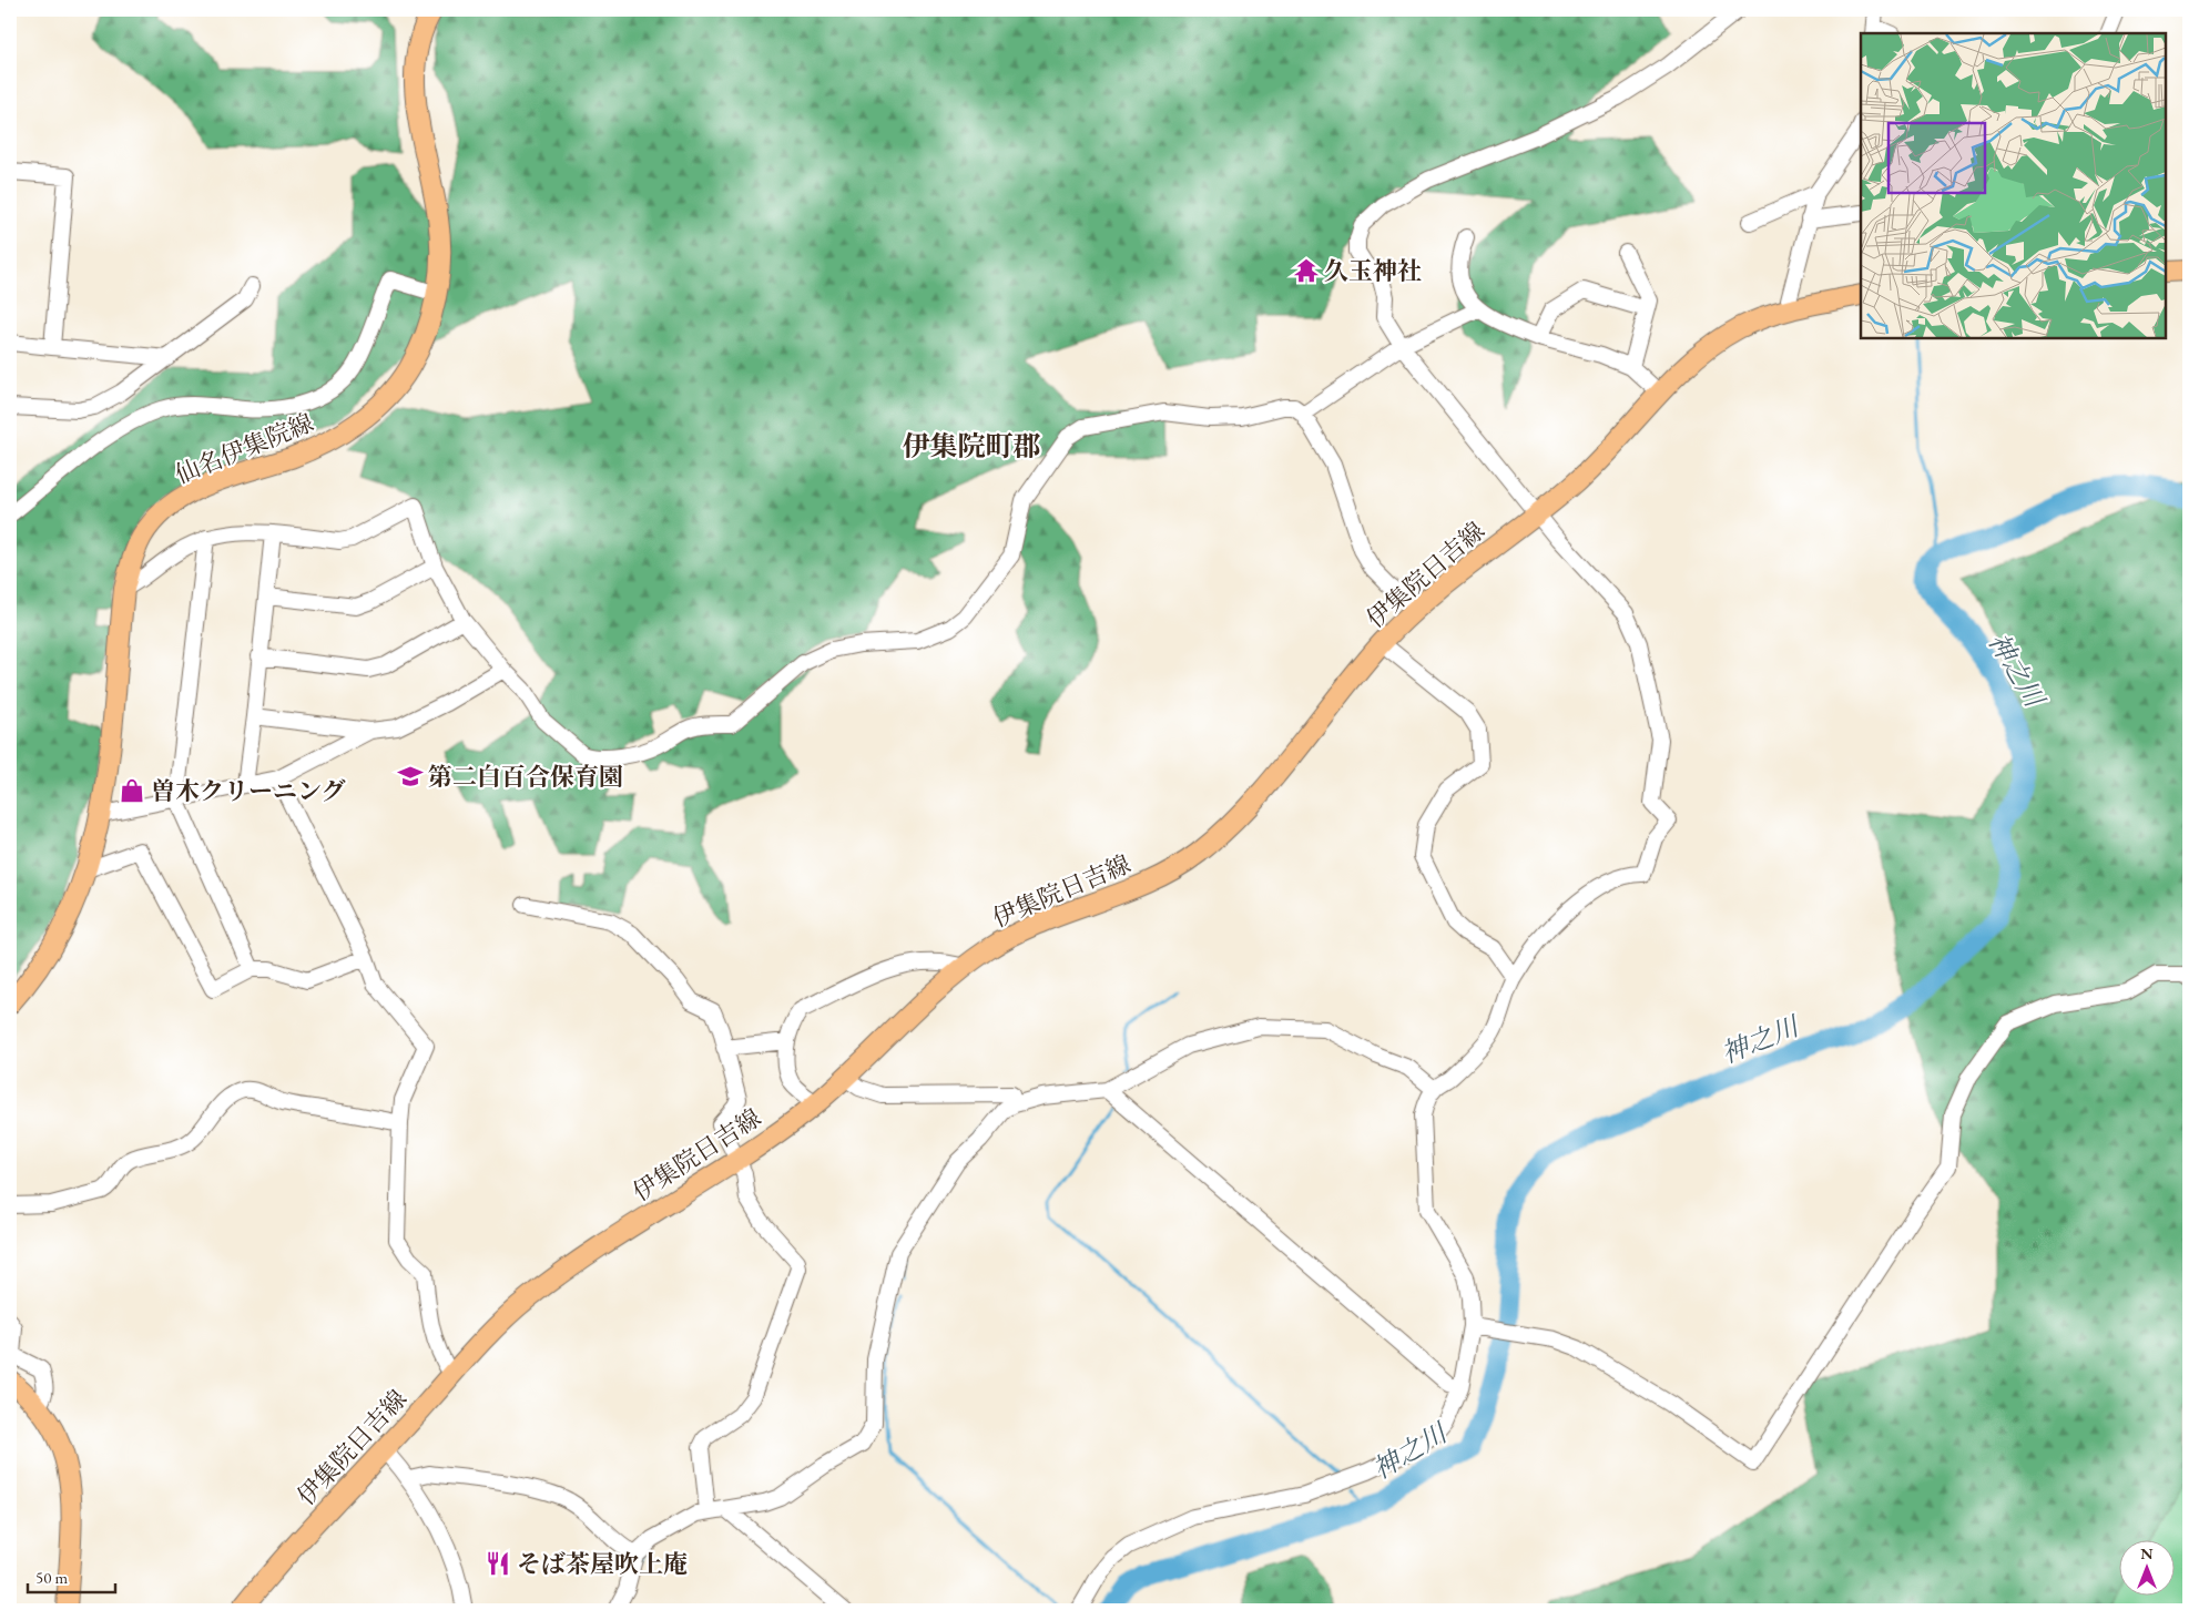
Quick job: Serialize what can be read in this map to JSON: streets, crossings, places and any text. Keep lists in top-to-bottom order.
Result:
{
  "streets": {
    "main road": ["仙名伊集院線", "伊集院日吉線"]
  },
  "districts": ["伊集院町郡"],
  "water": ["神之川"],
  "places": {
    "temple": ["久玉神社"],
    "school or university": ["第二白百合保育園"],
    "shop": ["曽木クリーニング"],
    "restaurant": ["そば茶屋吹上庵"]
  },
  "scale_bar": "50 m",
  "north": "top"
}
